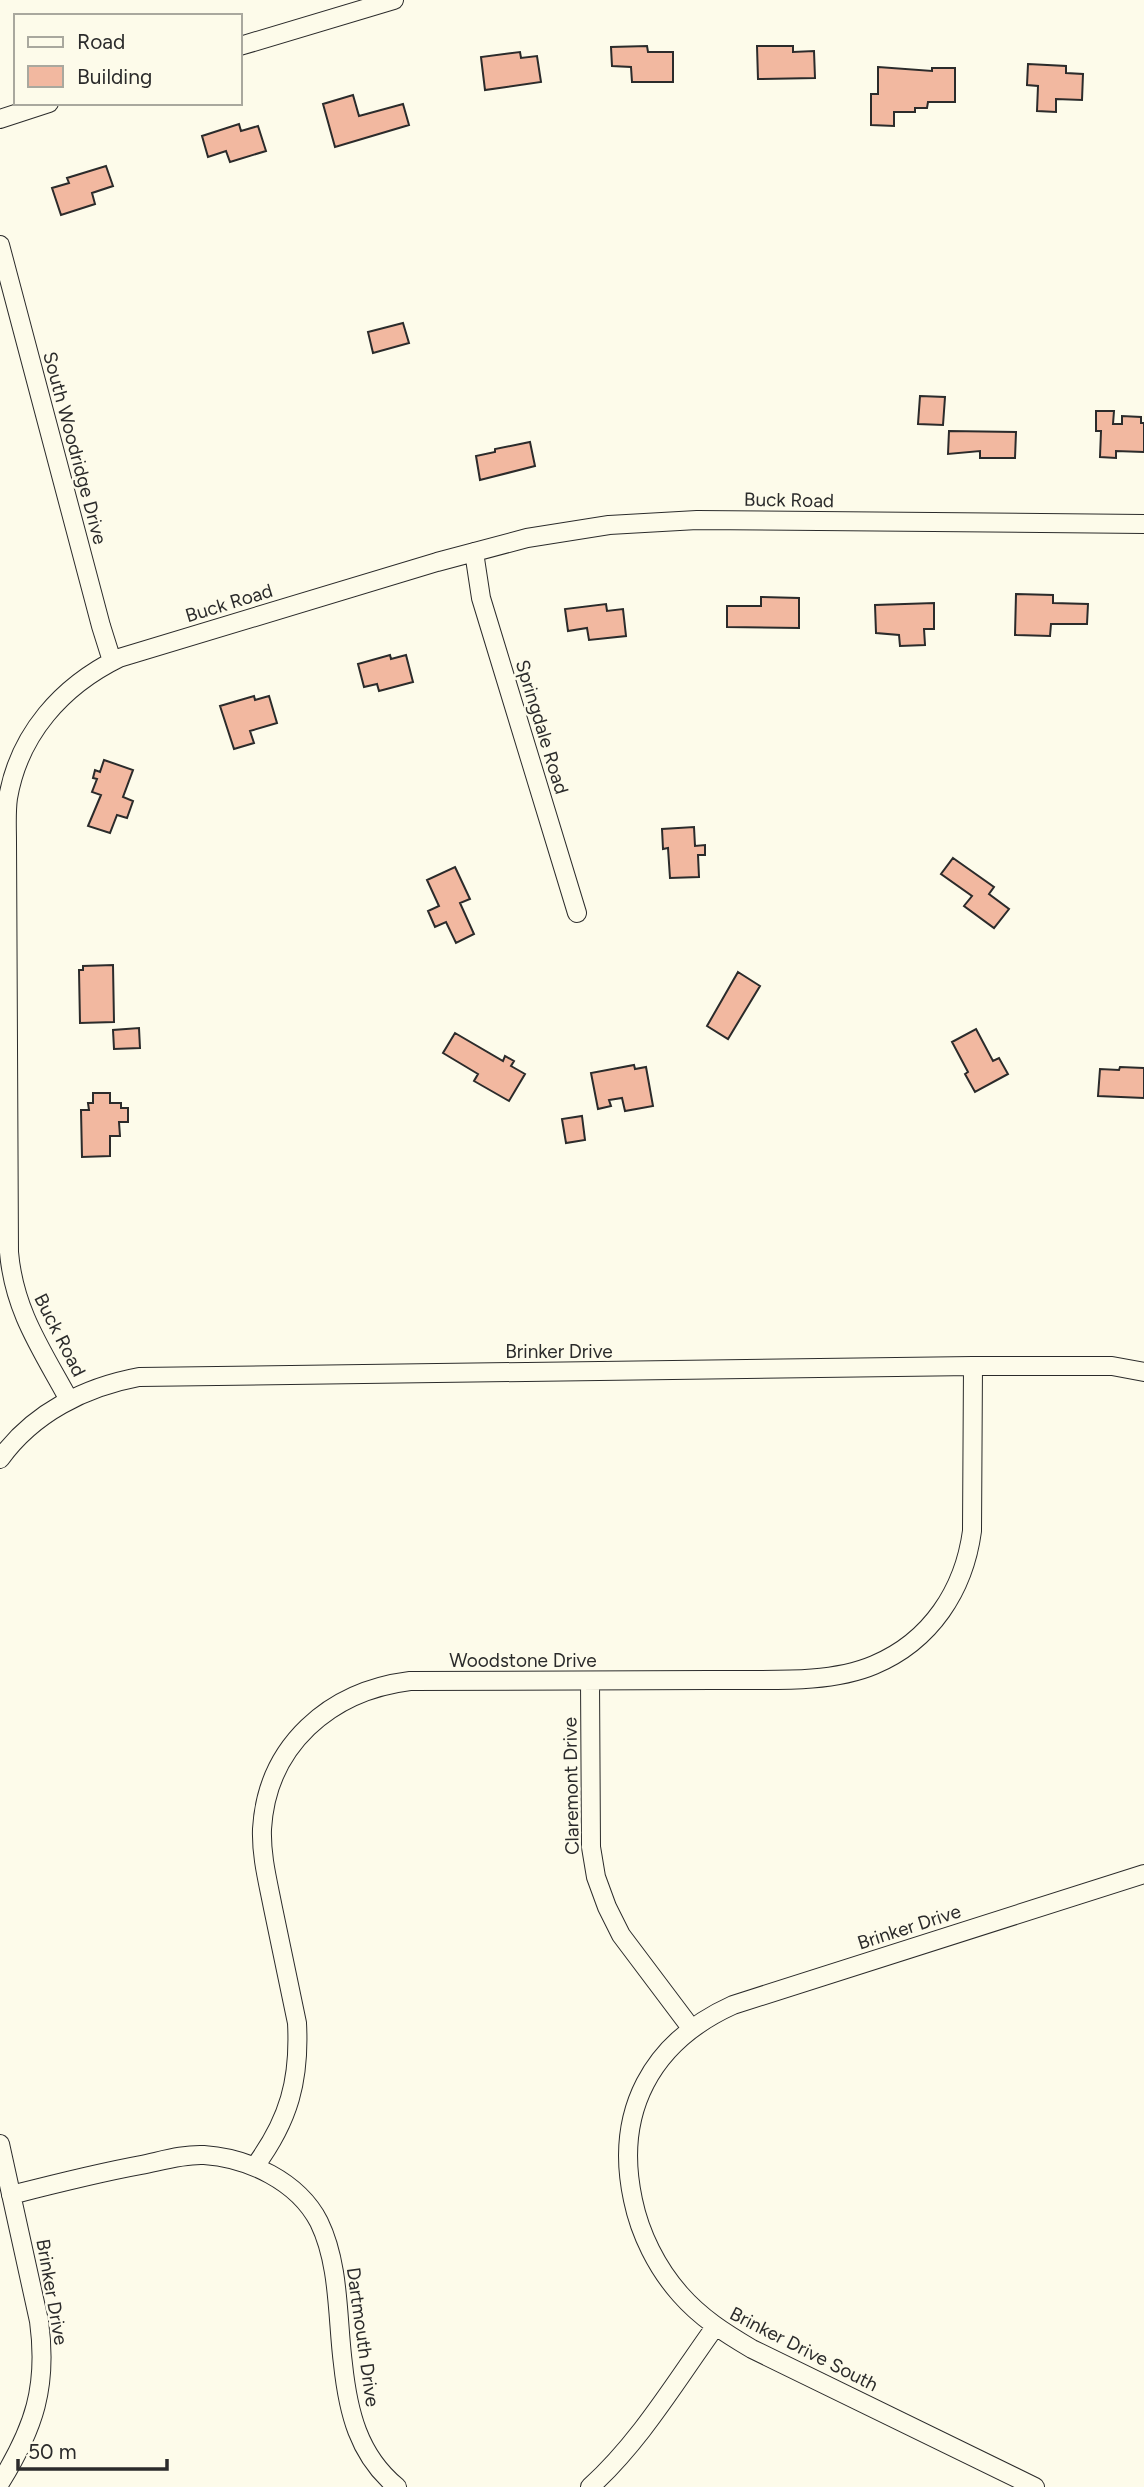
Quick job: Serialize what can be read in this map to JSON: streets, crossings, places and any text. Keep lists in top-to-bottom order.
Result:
{
  "streets": {
    "street": [
      "South Woodridge Drive",
      "Buck Road",
      "Springdale Road",
      "Brinker Drive",
      "Woodstone Drive",
      "Claremont Drive",
      "Dartmouth Drive",
      "Brinker Drive South"
    ]
  },
  "crossings": [
    ["South Woodridge Drive", "Buck Road"],
    ["Buck Road", "Springdale Road"],
    ["Buck Road", "Brinker Drive"],
    ["Brinker Drive", "Woodstone Drive"],
    ["Brinker Drive", "Claremont Drive"],
    ["Brinker Drive", "Dartmouth Drive"],
    ["Brinker Drive", "Brinker Drive South"],
    ["Woodstone Drive", "Claremont Drive"],
    ["Woodstone Drive", "Dartmouth Drive"],
    ["Claremont Drive", "Brinker Drive South"]
  ],
  "legend": ["Road", "Building"],
  "scale_bar": "50 m"
}
